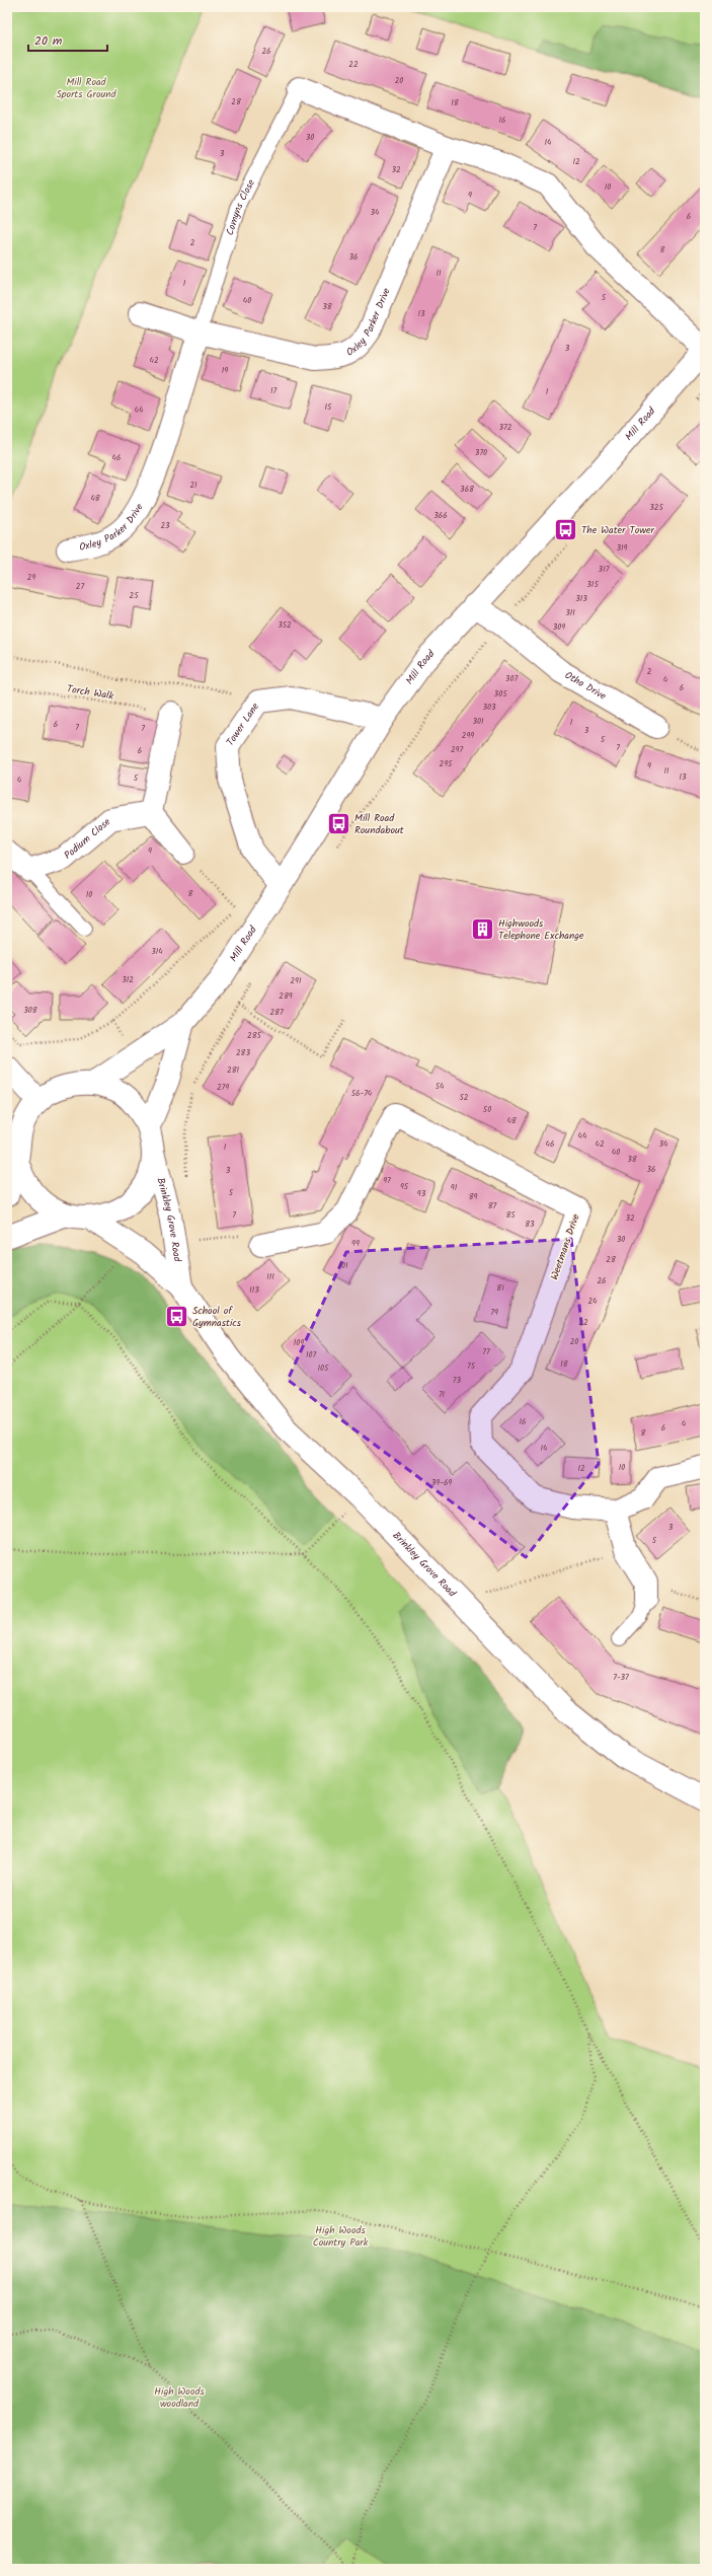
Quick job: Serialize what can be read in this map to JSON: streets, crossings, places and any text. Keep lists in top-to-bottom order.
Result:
{
  "streets": {
    "street": [
      "Oxley Parker Drive",
      "Mill Road",
      "Otho Drive",
      "Tower Lane",
      "Podium Close",
      "Brinkley Grove Road",
      "Weetmans Drive"
    ],
    "lane": ["Comyns Close"],
    "path": ["Torch Walk"]
  },
  "crossings": [
    ["Comyns Close", "Oxley Parker Drive"],
    ["Mill Road", "Otho Drive"],
    ["Mill Road", "Tower Lane"],
    ["Mill Road", "Brinkley Grove Road"]
  ],
  "parks": ["Mill Road Sports Ground", "High Woods Country Park", "High Woods woodland"],
  "places": {
    "bus stop": ["The Water Tower", "Mill Road Roundabout", "School of Gymnastics"],
    "building": ["Highwoods Telephone Exchange"]
  },
  "house_numbers": [
    "26",
    "22",
    "20",
    "28",
    "18",
    "16",
    "30",
    "14",
    "3",
    "12",
    "32",
    "10",
    "9",
    "34",
    "6",
    "7",
    "2",
    "8",
    "36",
    "11",
    "1",
    "5",
    "40",
    "38",
    "13",
    "3",
    "42",
    "19",
    "17",
    "1",
    "15",
    "44",
    "372",
    "370",
    "46",
    "21",
    "368",
    "48",
    "325",
    "366",
    "23",
    "319",
    "317",
    "29",
    "315",
    "27",
    "25",
    "313",
    "311",
    "352",
    "309",
    "2",
    "307",
    "4",
    "6",
    "305",
    "303",
    "301",
    "1",
    "6",
    "7",
    "7",
    "3",
    "299",
    "5",
    "7",
    "297",
    "6",
    "295",
    "9",
    "11",
    "13",
    "5",
    "4",
    "9",
    "8",
    "10",
    "314",
    "312",
    "291",
    "289",
    "308",
    "287",
    "285",
    "283",
    "281",
    "54",
    "279",
    "56-74",
    "52",
    "50",
    "48",
    "44",
    "46",
    "42",
    "34",
    "1",
    "40",
    "38",
    "36",
    "3",
    "97",
    "95",
    "91",
    "5",
    "93",
    "89",
    "87",
    "7",
    "85",
    "32",
    "83",
    "30",
    "99",
    "28",
    "101",
    "111",
    "26",
    "81",
    "113",
    "24",
    "79",
    "22",
    "20",
    "109",
    "77",
    "107",
    "18",
    "75",
    "105",
    "73",
    "71",
    "16",
    "4",
    "6",
    "8",
    "14",
    "10",
    "12",
    "39-69",
    "3",
    "5",
    "7-37"
  ],
  "scale_bar": "20 m"
}
